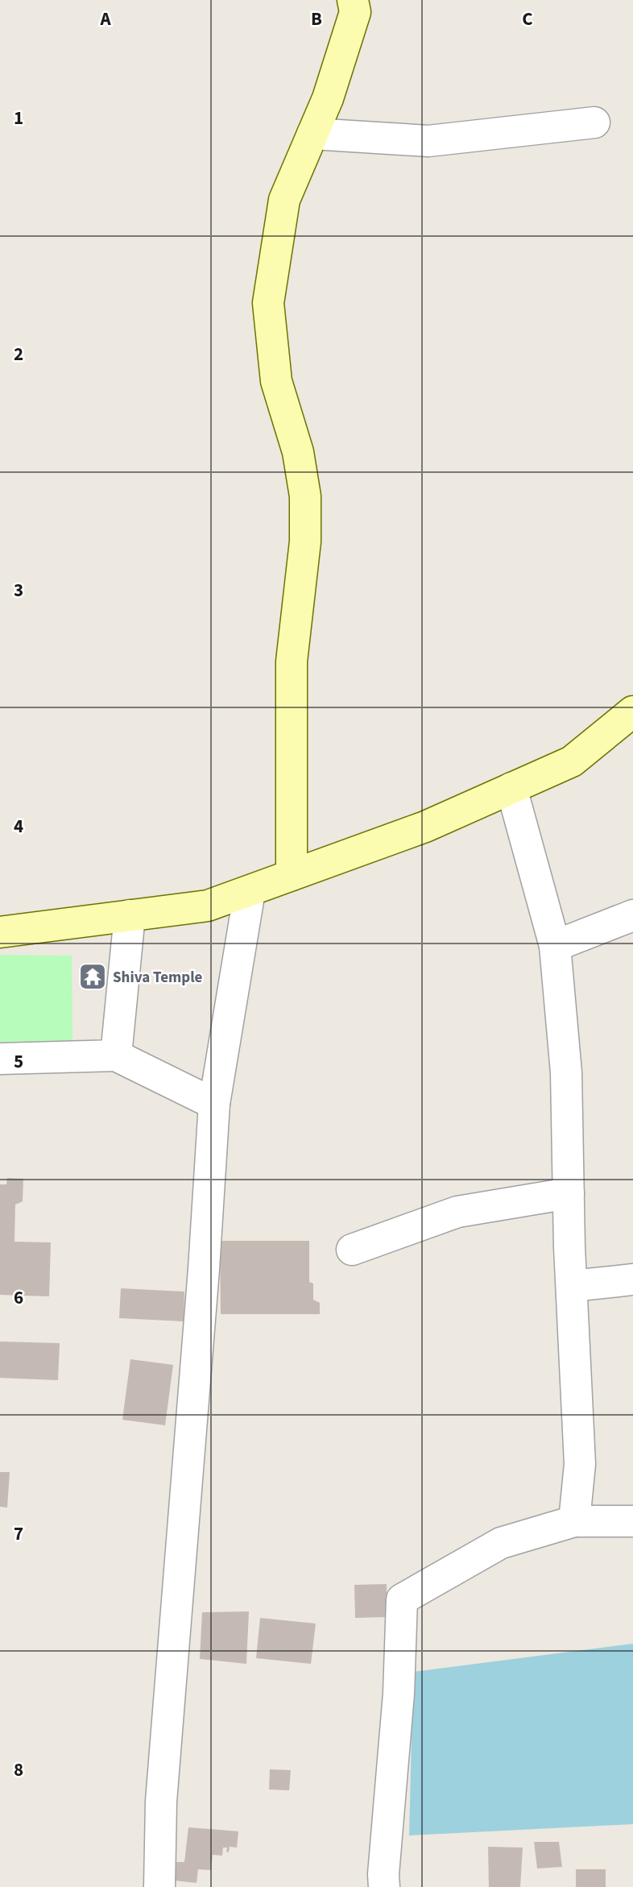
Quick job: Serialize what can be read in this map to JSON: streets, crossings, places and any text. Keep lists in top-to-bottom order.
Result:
{
  "places": {
    "temple": ["Shiva Temple"]
  },
  "grid": {
    "columns": ["A", "B", "C"],
    "rows": [
      "1",
      "2",
      "3",
      "4",
      "5",
      "6",
      "7",
      "8"
    ]
  }
}
